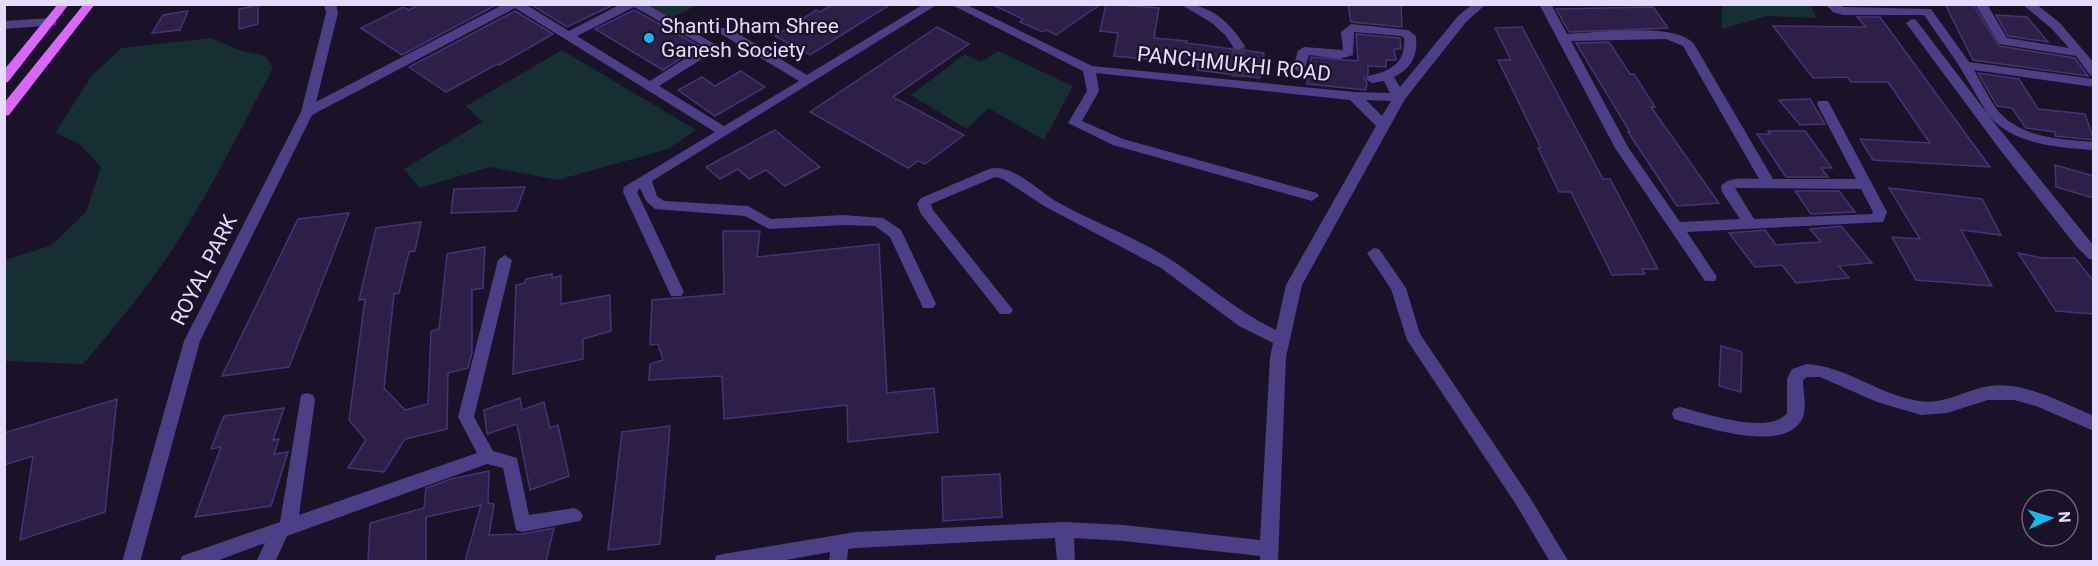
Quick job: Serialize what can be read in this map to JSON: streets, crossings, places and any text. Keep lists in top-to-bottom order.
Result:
{
  "streets": {
    "street": ["PANCHMUKHI ROAD", "ROYAL PARK"]
  },
  "places": ["Shanti Dham Shree Ganesh Society"],
  "north": "right"
}
